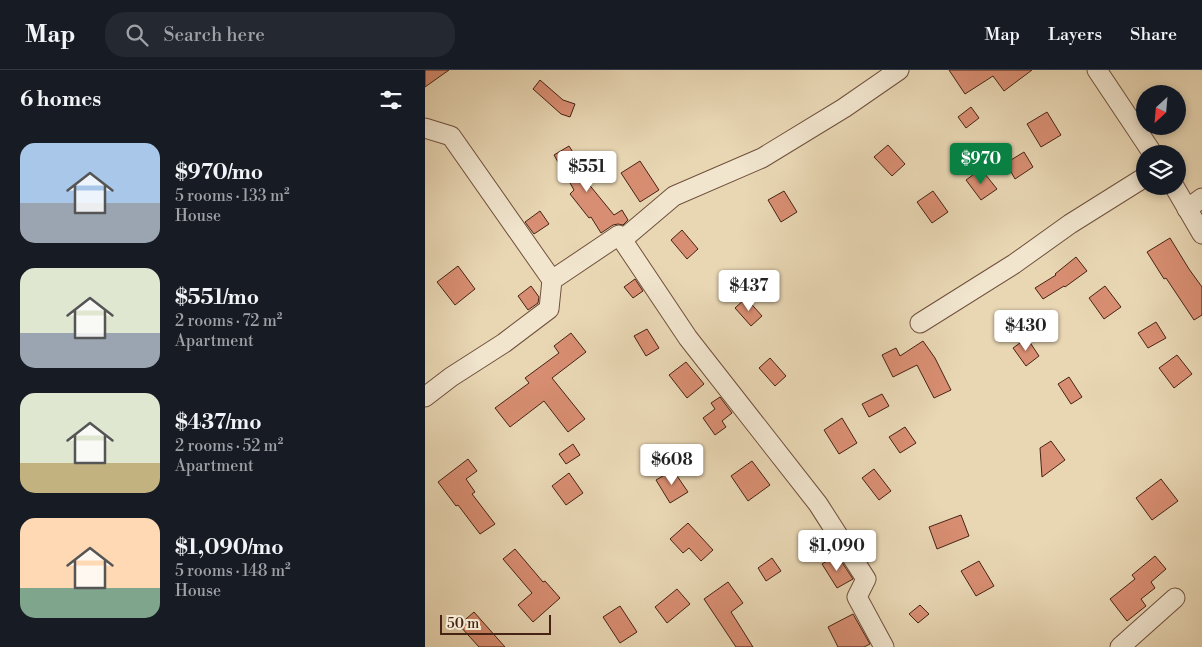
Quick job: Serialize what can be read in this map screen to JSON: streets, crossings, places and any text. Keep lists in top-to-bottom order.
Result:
{
  "scale_bar": "50 m",
  "north": "bottom left",
  "page": {
    "header": "Map",
    "search": "Search here",
    "nav": ["Map", "Layers", "Share"],
    "heading": "6 homes",
    "list": [
      {
        "name": "$970/mo",
        "note": "5 rooms · 133 m² · House"
      },
      {
        "name": "$551/mo",
        "note": "2 rooms · 72 m² · Apartment"
      },
      {
        "name": "$437/mo",
        "note": "2 rooms · 52 m² · Apartment"
      },
      {
        "name": "$1,090/mo",
        "note": "5 rooms · 148 m² · House"
      }
    ],
    "price": [
      "$970",
      "$551",
      "$437",
      "$430",
      "$608",
      "$1,090"
    ],
    "scale": "50 m"
  }
}
